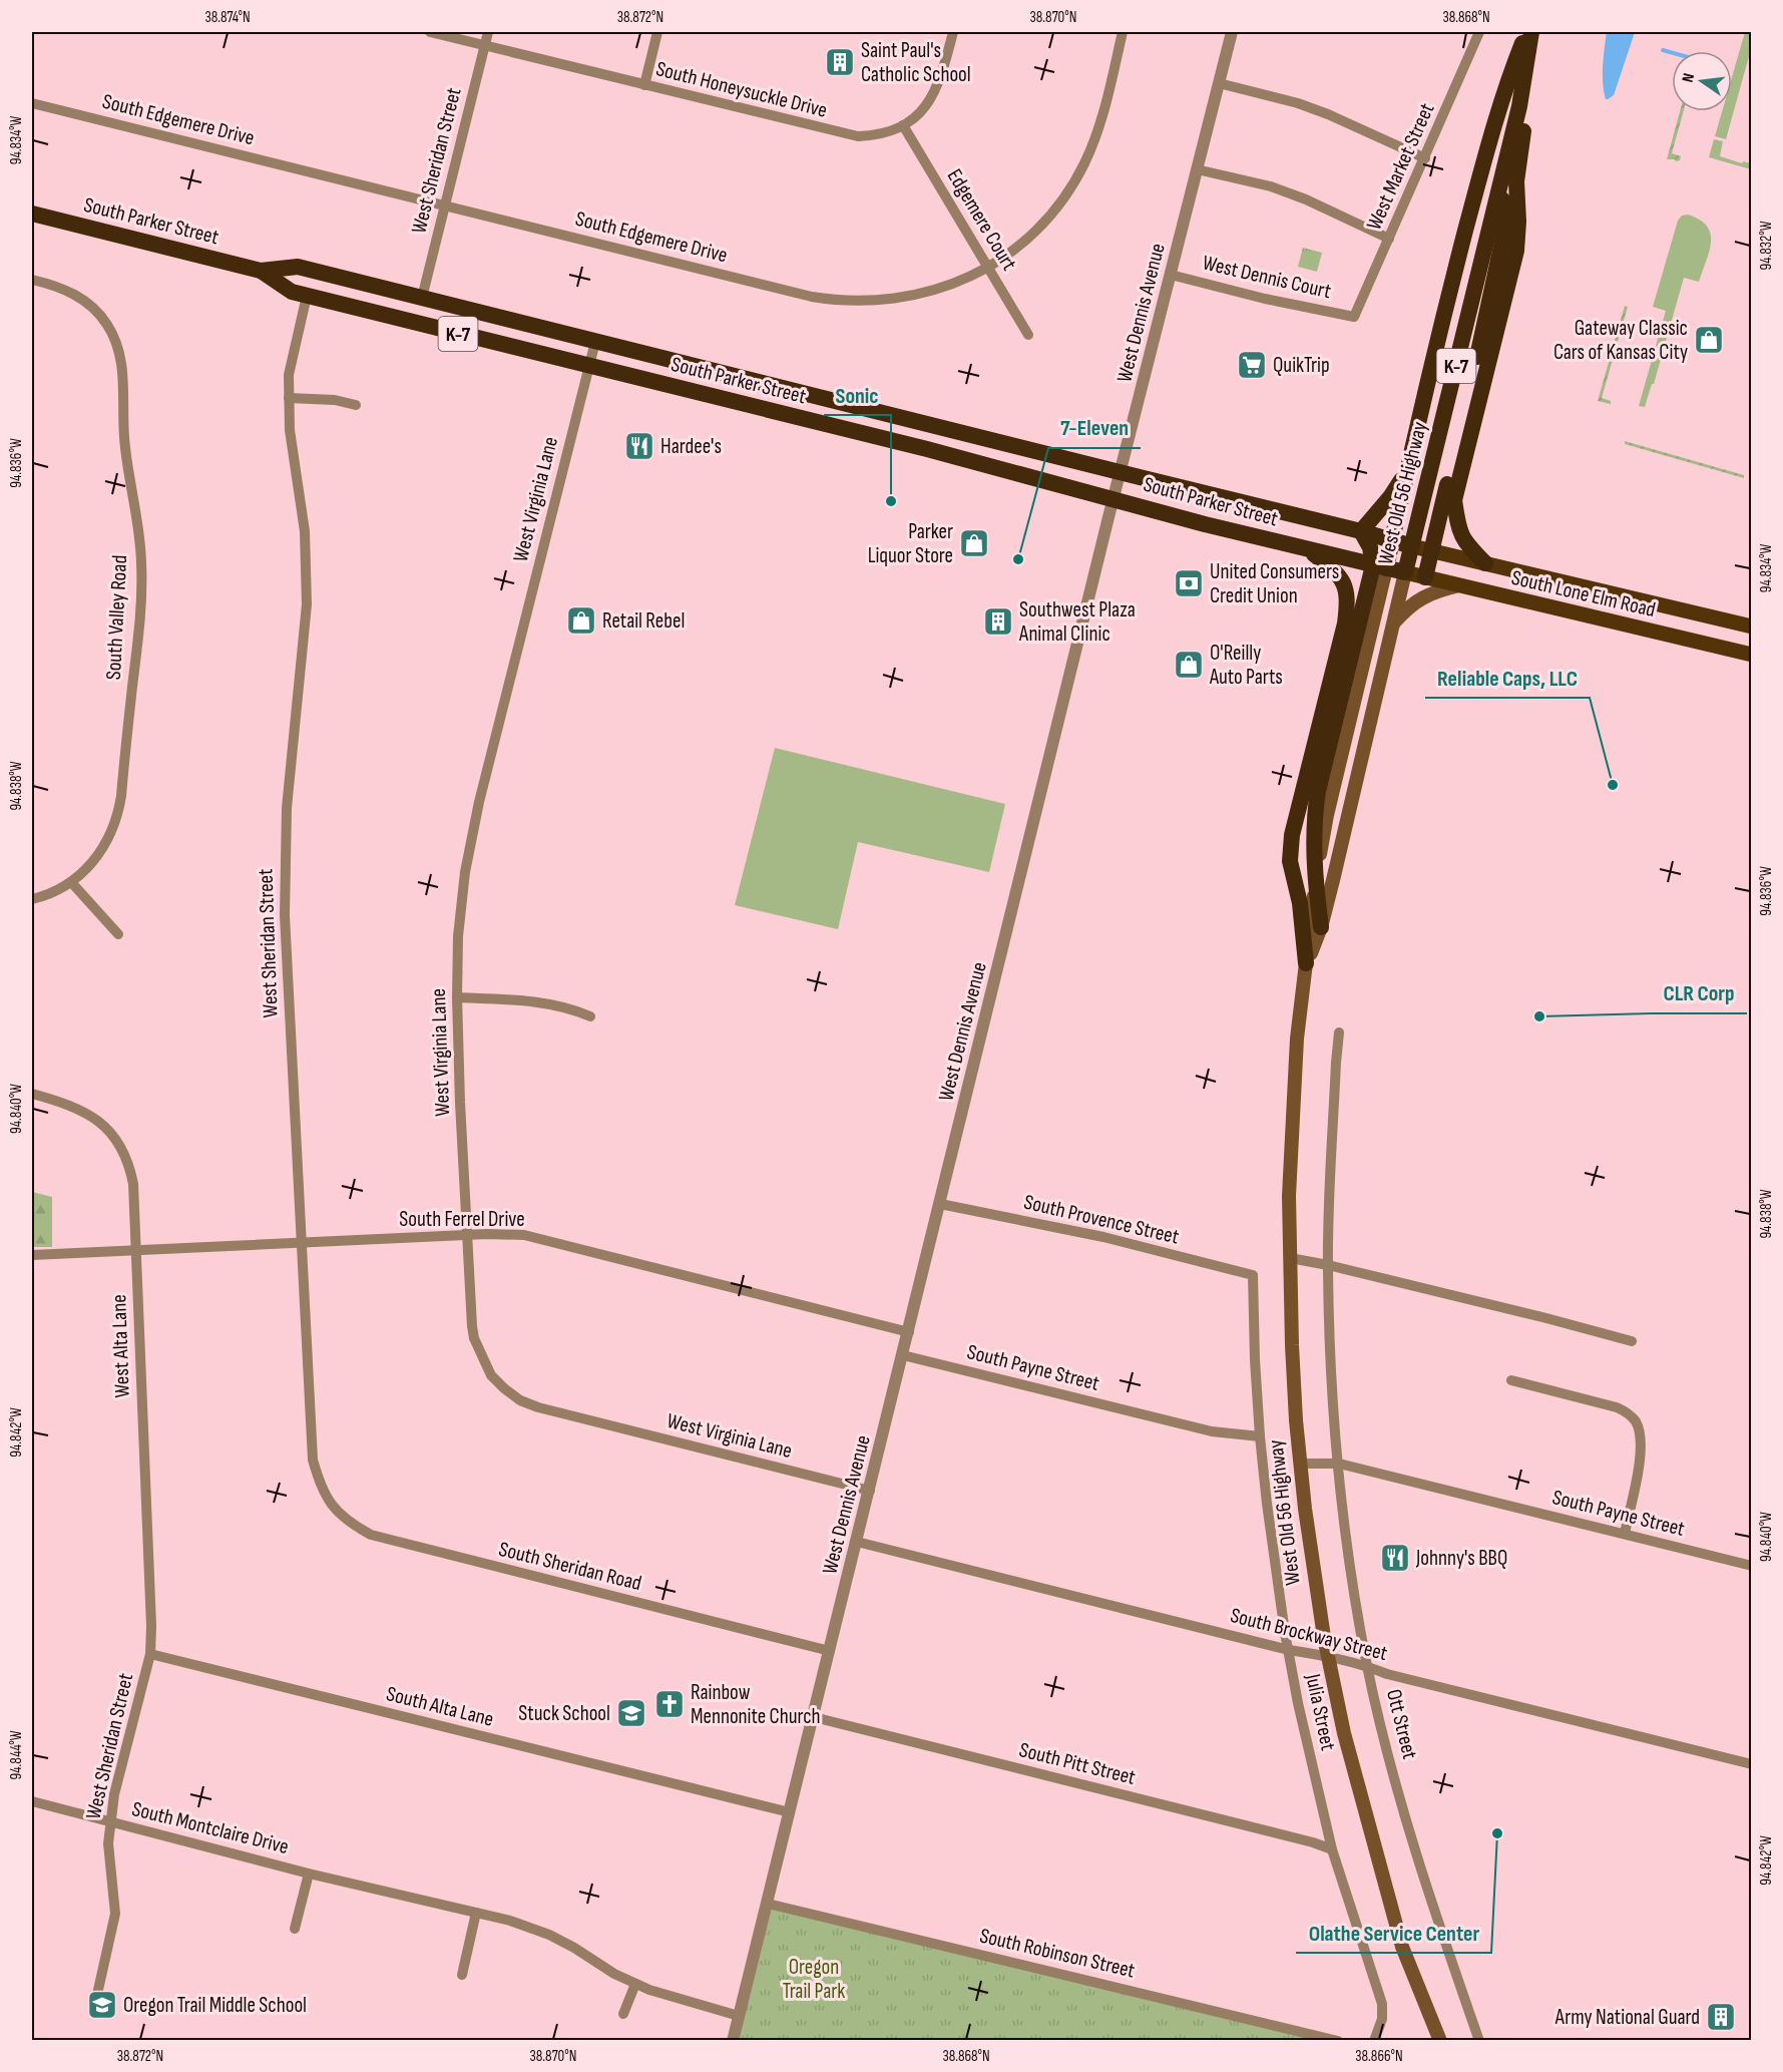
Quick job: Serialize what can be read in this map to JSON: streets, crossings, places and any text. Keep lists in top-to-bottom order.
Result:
{
  "streets": {
    "highway": ["South Parker Street", "K-7", "West Old 56 Highway"],
    "main road": ["South Lone Elm Road"],
    "street": [
      "South Honeysuckle Drive",
      "South Edgemere Drive",
      "West Sheridan Street",
      "West Market Street",
      "Edgemere Court",
      "West Dennis Court",
      "West Dennis Avenue",
      "West Virginia Lane",
      "South Valley Road",
      "South Ferrel Drive",
      "South Provence Street",
      "West Alta Lane",
      "South Payne Street",
      "South Sheridan Road",
      "South Brockway Street",
      "South Alta Lane",
      "Julia Street",
      "Ott Street",
      "South Pitt Street",
      "South Montclaire Drive",
      "South Robinson Street"
    ]
  },
  "crossings": [
    ["South Honeysuckle Drive", "West Sheridan Street"],
    ["South Honeysuckle Drive", "Edgemere Court"],
    ["South Edgemere Drive", "West Sheridan Street"],
    ["South Edgemere Drive", "Edgemere Court"],
    ["West Sheridan Street", "South Parker Street"],
    ["West Sheridan Street", "South Ferrel Drive"],
    ["West Sheridan Street", "West Alta Lane"],
    ["West Sheridan Street", "South Sheridan Road"],
    ["West Sheridan Street", "South Alta Lane"],
    ["West Sheridan Street", "South Montclaire Drive"],
    ["West Market Street", "West Dennis Court"],
    ["South Parker Street", "West Dennis Avenue"],
    ["South Parker Street", "K-7"],
    ["South Parker Street", "West Old 56 Highway"],
    ["South Parker Street", "West Virginia Lane"],
    ["South Parker Street", "South Lone Elm Road"],
    ["West Dennis Court", "West Dennis Avenue"],
    ["West Dennis Avenue", "West Virginia Lane"],
    ["West Dennis Avenue", "South Ferrel Drive"],
    ["West Dennis Avenue", "South Provence Street"],
    ["West Dennis Avenue", "South Payne Street"],
    ["West Dennis Avenue", "South Sheridan Road"],
    ["West Dennis Avenue", "South Brockway Street"],
    ["West Dennis Avenue", "South Alta Lane"],
    ["West Dennis Avenue", "South Pitt Street"],
    ["West Dennis Avenue", "South Montclaire Drive"],
    ["West Dennis Avenue", "South Robinson Street"],
    ["K-7", "West Old 56 Highway"],
    ["K-7", "South Lone Elm Road"],
    ["West Old 56 Highway", "South Lone Elm Road"],
    ["West Old 56 Highway", "South Payne Street"],
    ["West Old 56 Highway", "South Brockway Street"],
    ["West Virginia Lane", "South Ferrel Drive"],
    ["South Ferrel Drive", "West Alta Lane"],
    ["South Provence Street", "Julia Street"],
    ["West Alta Lane", "South Alta Lane"],
    ["South Payne Street", "Julia Street"],
    ["South Payne Street", "Ott Street"],
    ["South Brockway Street", "Julia Street"],
    ["South Brockway Street", "Ott Street"],
    ["Julia Street", "South Pitt Street"]
  ],
  "parks": ["Oregon Trail Park"],
  "places": {
    "building": ["Saint Paul's Catholic School", "Southwest Plaza Animal Clinic", "Army National Guard"],
    "shop": [
      "Gateway Classic Cars of Kansas City",
      "Parker Liquor Store",
      "Retail Rebel",
      "O'Reilly Auto Parts"
    ],
    "supermarket": ["QuikTrip"],
    "restaurant": ["Hardee's", "Johnny's BBQ"],
    "other": [
      "Sonic",
      "7-Eleven",
      "Reliable Caps, LLC",
      "CLR Corp",
      "Olathe Service Center"
    ],
    "bank": ["United Consumers Credit Union"],
    "church": ["Rainbow Mennonite Church"],
    "school or university": ["Stuck School", "Oregon Trail Middle School"]
  },
  "north": "left",
  "coordinates": [
    "38.874°N",
    "38.872°N",
    "38.870°N",
    "38.868°N",
    "94.834°W",
    "94.832°W",
    "94.836°W",
    "94.838°W",
    "94.840°W",
    "94.842°W",
    "94.844°W",
    "38.866°N"
  ]
}
